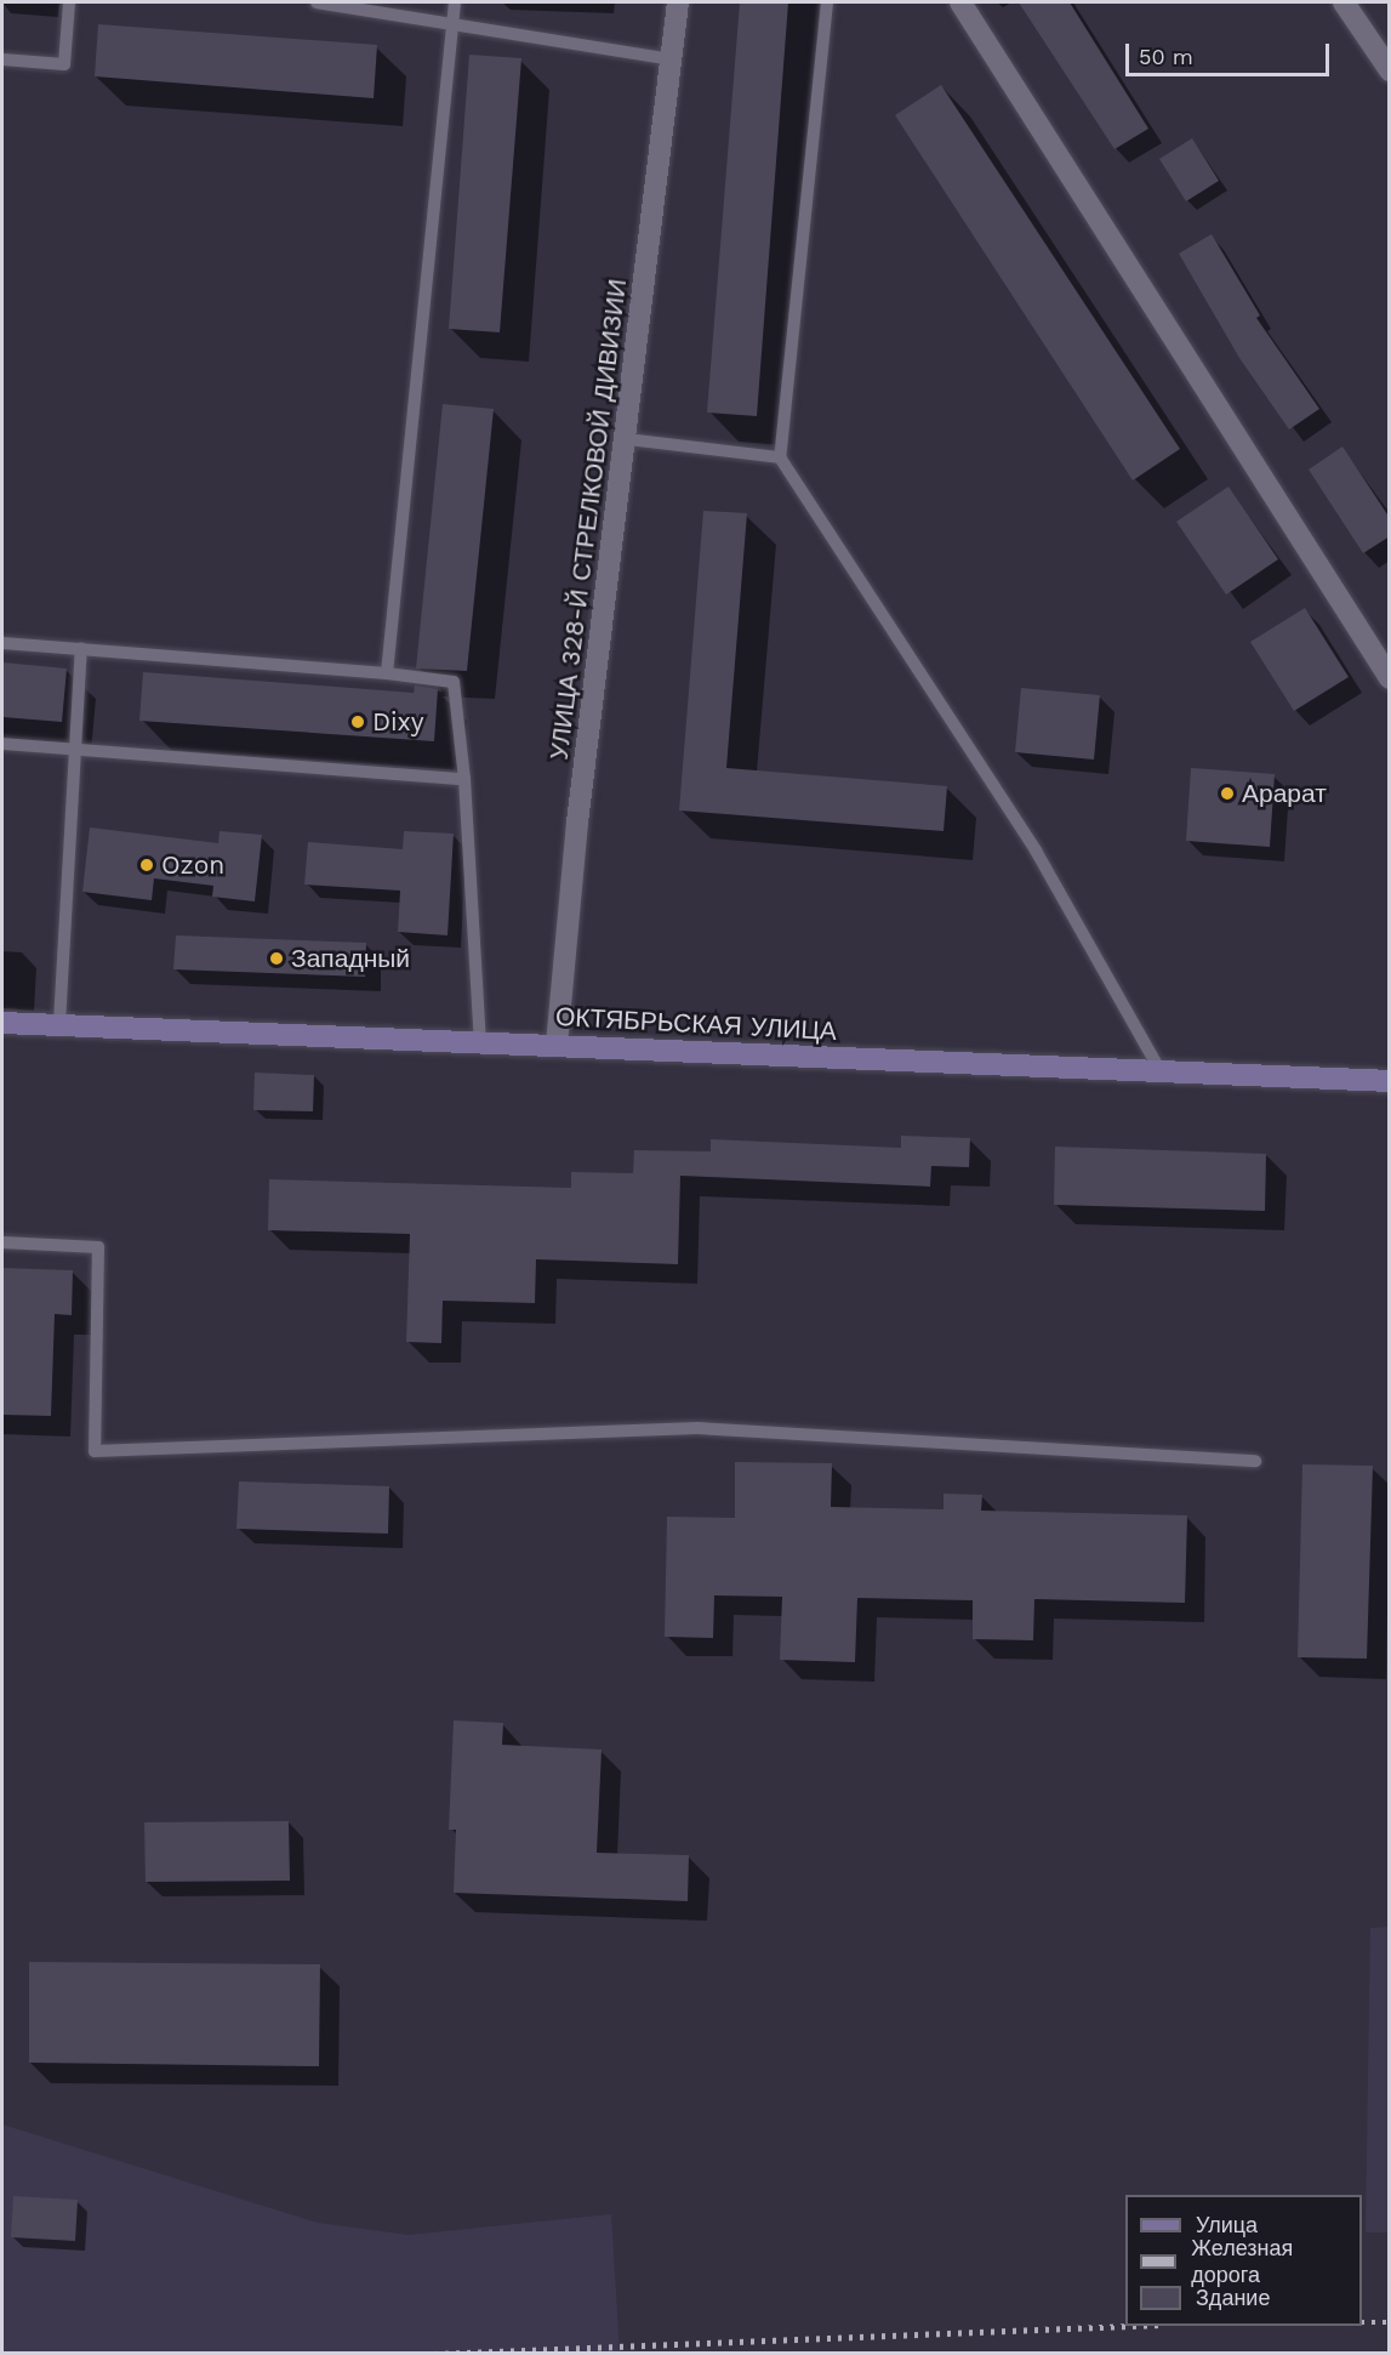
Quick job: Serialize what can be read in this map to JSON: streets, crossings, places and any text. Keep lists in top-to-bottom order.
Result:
{
  "streets": {
    "main road": ["ОКТЯБРЬСКАЯ УЛИЦА"],
    "street": ["УЛИЦА 328-Й СТРЕЛКОВОЙ ДИВИЗИИ"]
  },
  "crossings": [
    ["УЛИЦА 328-Й СТРЕЛКОВОЙ ДИВИЗИИ", "ОКТЯБРЬСКАЯ УЛИЦА"]
  ],
  "places": [
    "Dixy",
    "Арарат",
    "Ozon",
    "Западный"
  ],
  "legend": ["Улица", "Железная дорога", "Здание"],
  "scale_bar": "50 m"
}
